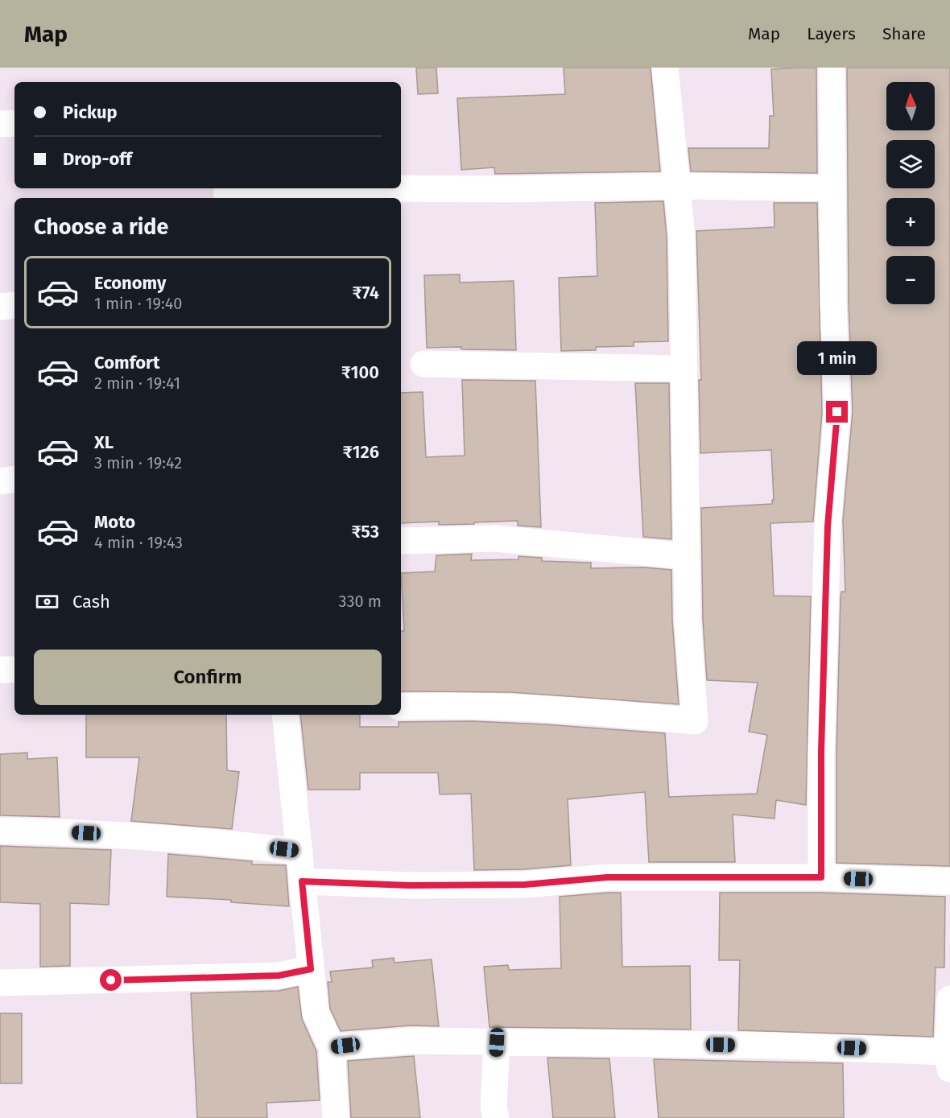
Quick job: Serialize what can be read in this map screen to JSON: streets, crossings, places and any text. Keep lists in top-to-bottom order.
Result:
{
  "north": "top",
  "page": {
    "header": "Map",
    "nav": ["Map", "Layers", "Share"],
    "map_buttons": ["+", "−"],
    "banner": ["Pickup", "Drop-off"],
    "heading": "Choose a ride",
    "list": [
      {
        "name": "Economy",
        "note": "1 min · 19:40",
        "value": "₹74"
      },
      {
        "name": "Comfort",
        "note": "2 min · 19:41",
        "value": "₹100"
      },
      {
        "name": "XL",
        "note": "3 min · 19:42",
        "value": "₹126"
      },
      {
        "name": "Moto",
        "note": "4 min · 19:43",
        "value": "₹53"
      }
    ],
    "bubble": "1 min",
    "pay": ["Cash", "330 m"],
    "buttons": "Confirm"
  }
}
